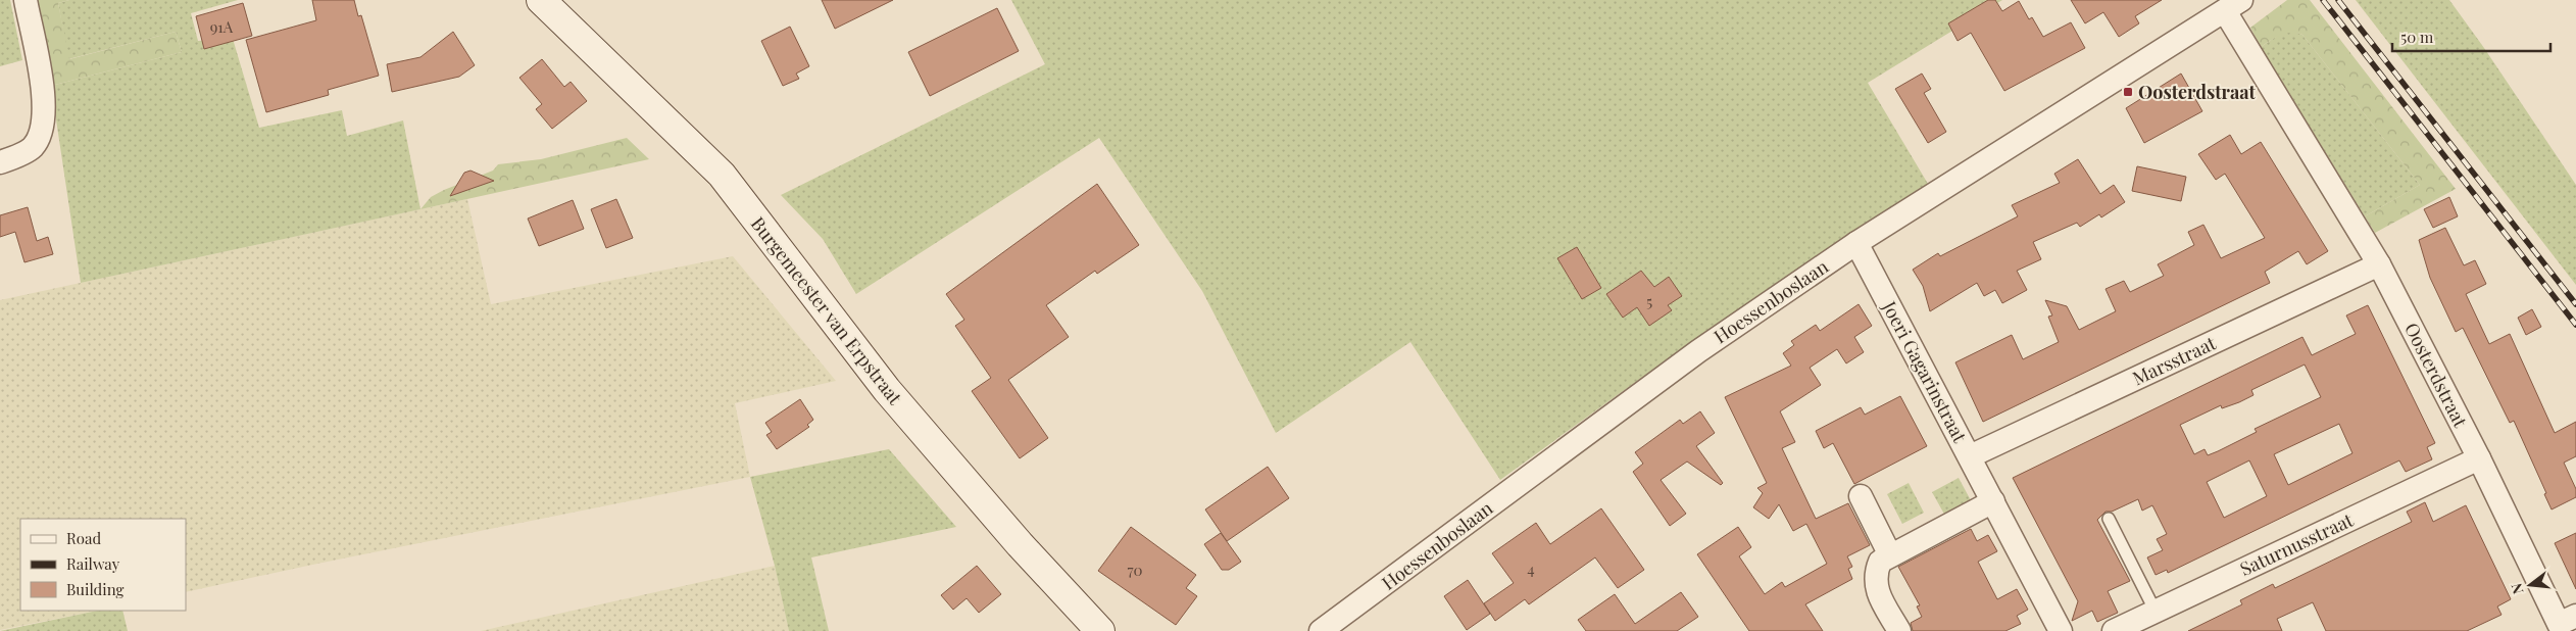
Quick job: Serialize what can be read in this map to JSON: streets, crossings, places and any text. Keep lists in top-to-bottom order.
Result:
{
  "streets": {
    "street": [
      "Hoessenboslaan",
      "Burgemeester van Erpstraat",
      "Marsstraat",
      "Joeri Gagarinstraat",
      "Oosterdstraat",
      "Saturnusstraat"
    ]
  },
  "crossings": [
    ["Hoessenboslaan", "Joeri Gagarinstraat"],
    ["Hoessenboslaan", "Oosterdstraat"],
    ["Marsstraat", "Joeri Gagarinstraat"],
    ["Marsstraat", "Oosterdstraat"],
    ["Oosterdstraat", "Saturnusstraat"]
  ],
  "places": {
    "transit": ["Oosterdstraat"]
  },
  "house_numbers": [
    "91A",
    "5",
    "4",
    "70"
  ],
  "legend": ["Road", "Railway", "Building"],
  "scale_bar": "50 m",
  "north": "left"
}
